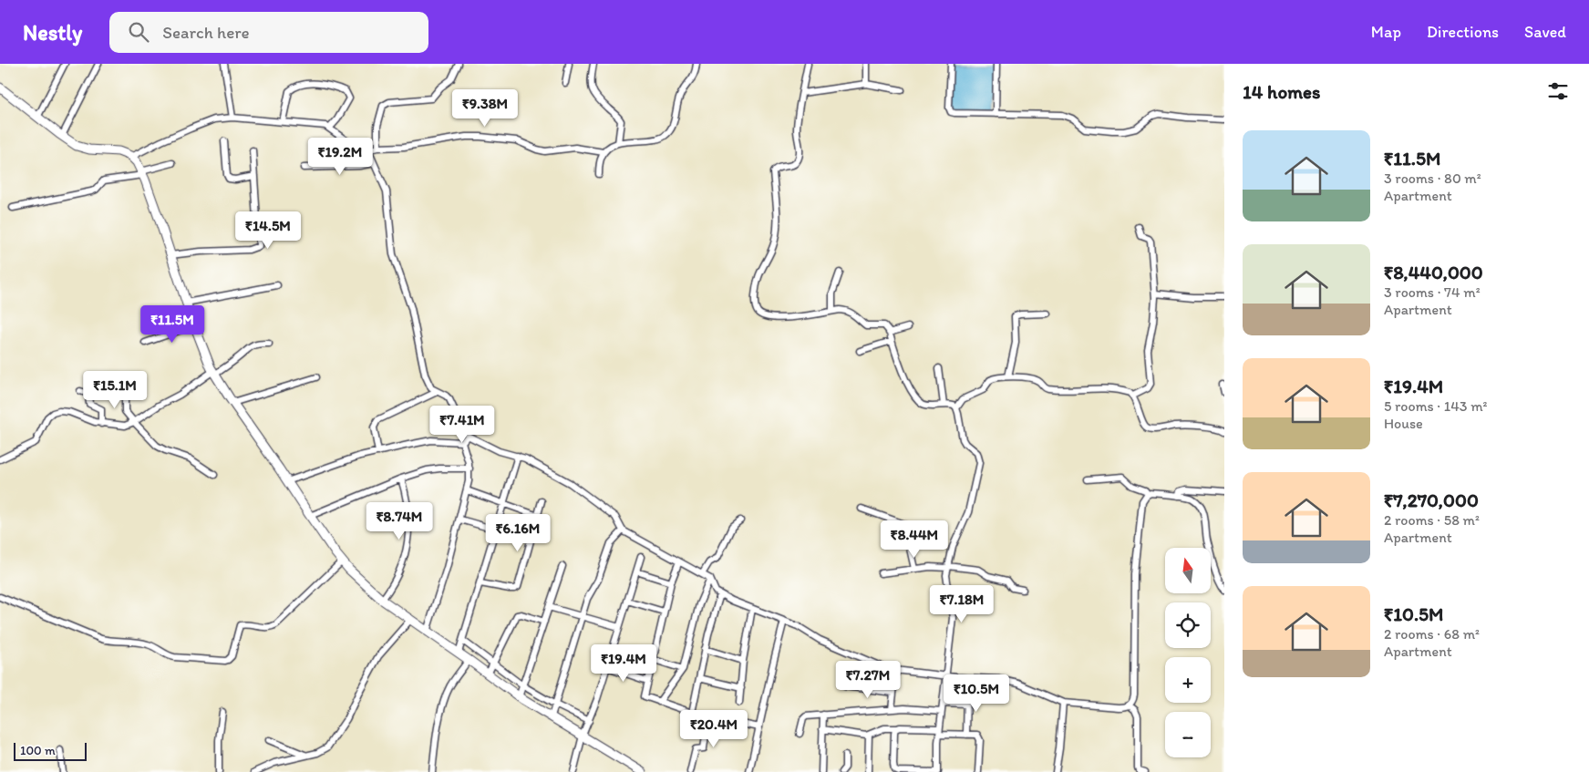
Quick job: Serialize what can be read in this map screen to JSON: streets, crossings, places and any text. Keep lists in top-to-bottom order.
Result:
{
  "scale_bar": "100 m",
  "north": "top",
  "page": {
    "header": "Nestly",
    "search": "Search here",
    "nav": ["Map", "Directions", "Saved"],
    "heading": "14 homes",
    "price": [
      "₹9.38M",
      "₹19.2M",
      "₹14.5M",
      "₹11.5M",
      "₹15.1M",
      "₹7.41M",
      "₹8.74M",
      "₹6.16M",
      "₹8.44M",
      "₹7.18M",
      "₹19.4M",
      "₹7.27M",
      "₹10.5M",
      "₹20.4M"
    ],
    "list": [
      {
        "name": "₹11.5M",
        "note": "3 rooms · 80 m² · Apartment"
      },
      {
        "name": "₹8,440,000",
        "note": "3 rooms · 74 m² · Apartment"
      },
      {
        "name": "₹19.4M",
        "note": "5 rooms · 143 m² · House"
      },
      {
        "name": "₹7,270,000",
        "note": "2 rooms · 58 m² · Apartment"
      },
      {
        "name": "₹10.5M",
        "note": "2 rooms · 68 m² · Apartment"
      }
    ],
    "map_buttons": ["+", "−"],
    "scale": "100 m"
  }
}
